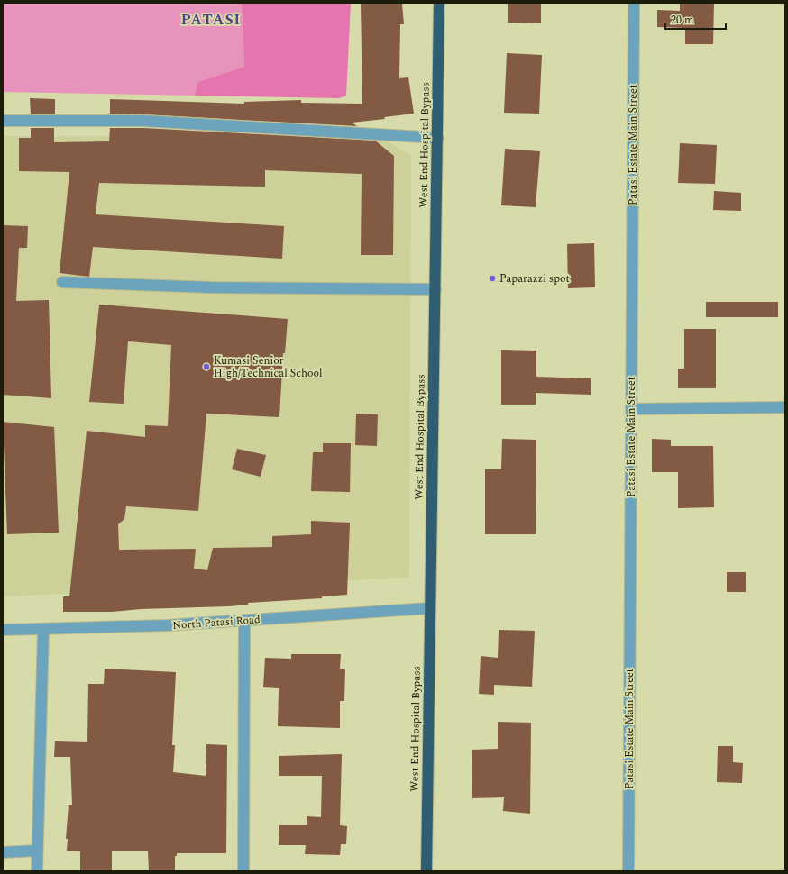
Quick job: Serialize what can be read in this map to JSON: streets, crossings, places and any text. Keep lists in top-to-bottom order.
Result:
{
  "streets": {
    "highway": ["West End Hospital Bypass"],
    "street": ["Patasi Estate Main Street", "North Patasi Road"]
  },
  "crossings": [
    ["West End Hospital Bypass", "North Patasi Road"]
  ],
  "districts": ["PATASI"],
  "places": ["Paparazzi spot", "Kumasi Senior High/Technical School"],
  "scale_bar": "20 m"
}
